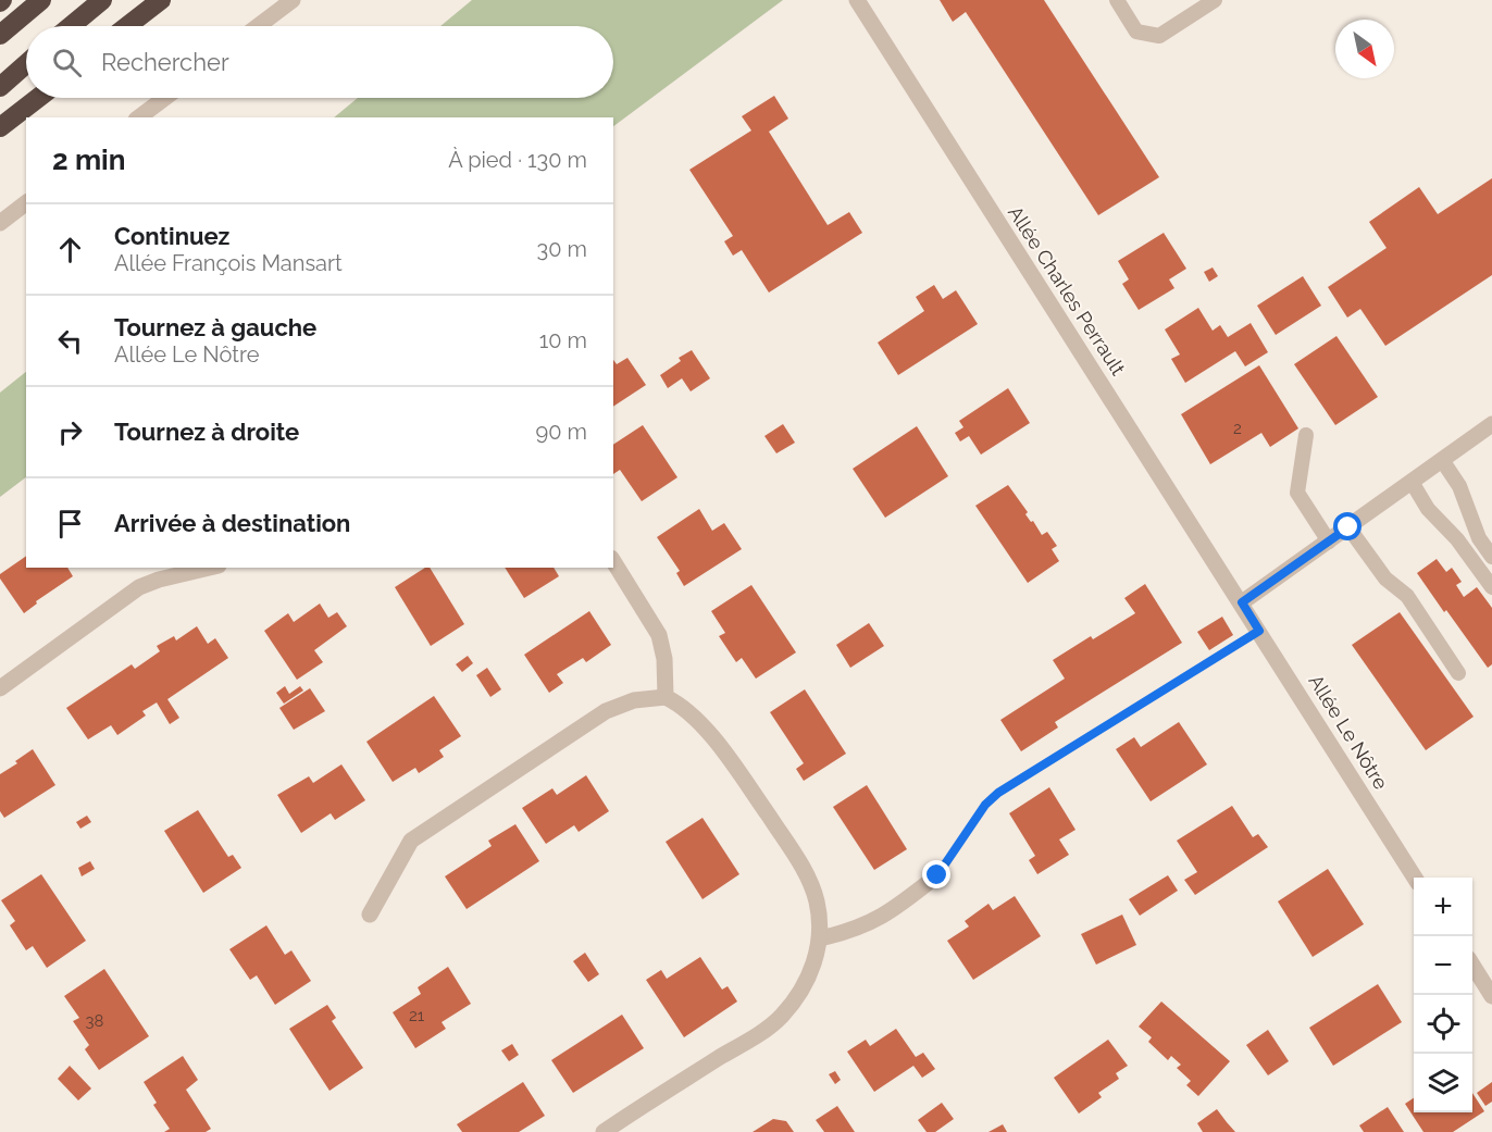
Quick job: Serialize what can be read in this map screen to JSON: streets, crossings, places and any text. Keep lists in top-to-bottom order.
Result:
{
  "streets": {
    "street": ["Allée Charles Perrault", "Allée Le Nôtre"]
  },
  "crossings": [
    ["Allée Charles Perrault", "Allée Le Nôtre"]
  ],
  "house_numbers": ["2", "21", "38"],
  "north": "bottom right",
  "page": {
    "search": "Rechercher",
    "heading": ["2 min", "À pied · 130 m"],
    "list": [
      ["Continuez", "Allée François Mansart", "30 m"],
      ["Tournez à gauche", "Allée Le Nôtre", "10 m"],
      ["Tournez à droite", "90 m"],
      "Arrivée à destination"
    ],
    "map_buttons": ["+", "−"]
  }
}
